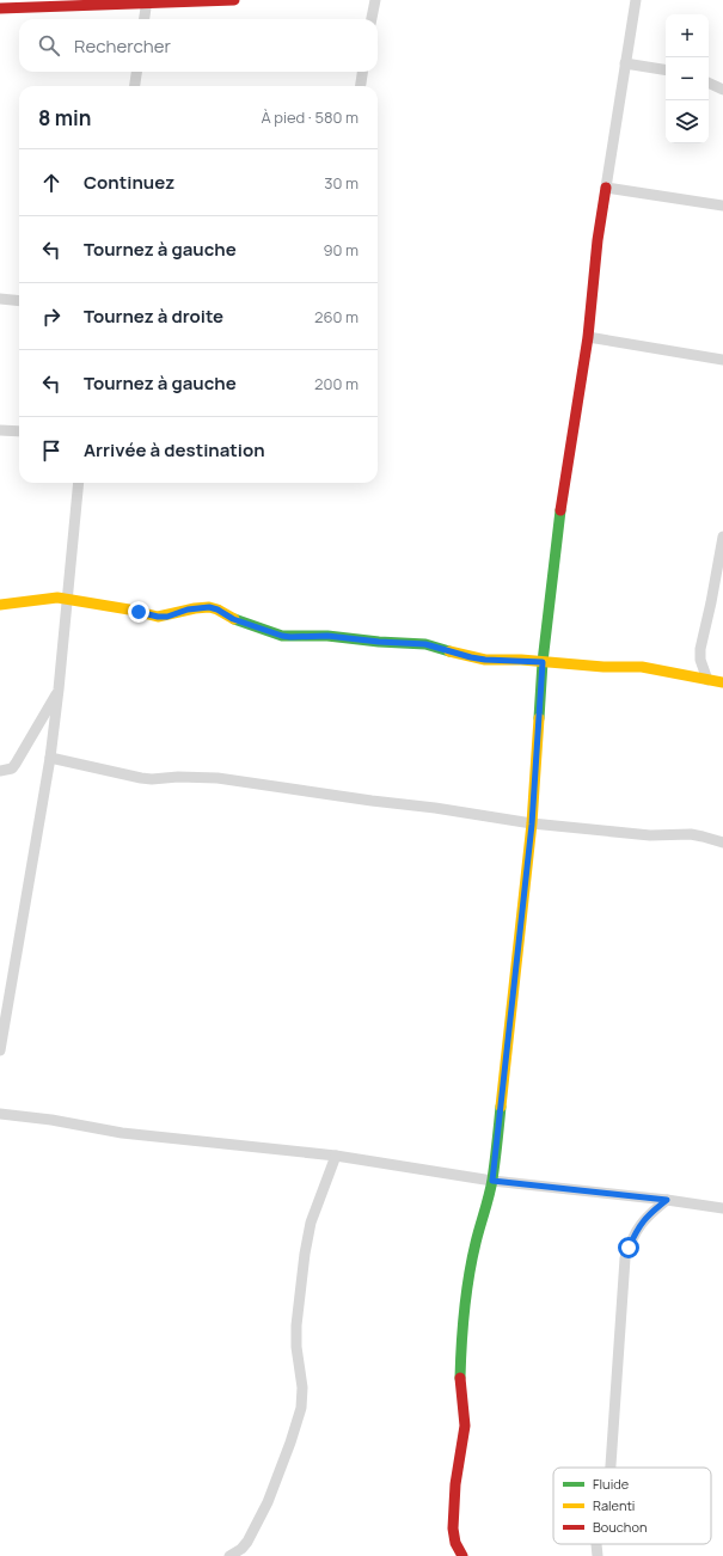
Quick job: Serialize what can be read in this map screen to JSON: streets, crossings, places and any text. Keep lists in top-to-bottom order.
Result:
{
  "legend": ["Fluide", "Ralenti", "Bouchon"],
  "page": {
    "map_buttons": ["+", "−"],
    "search": "Rechercher",
    "heading": ["8 min", "À pied · 580 m"],
    "list": [
      ["Continuez", "30 m"],
      ["Tournez à gauche", "90 m"],
      ["Tournez à droite", "260 m"],
      ["Tournez à gauche", "200 m"],
      "Arrivée à destination"
    ]
  }
}
